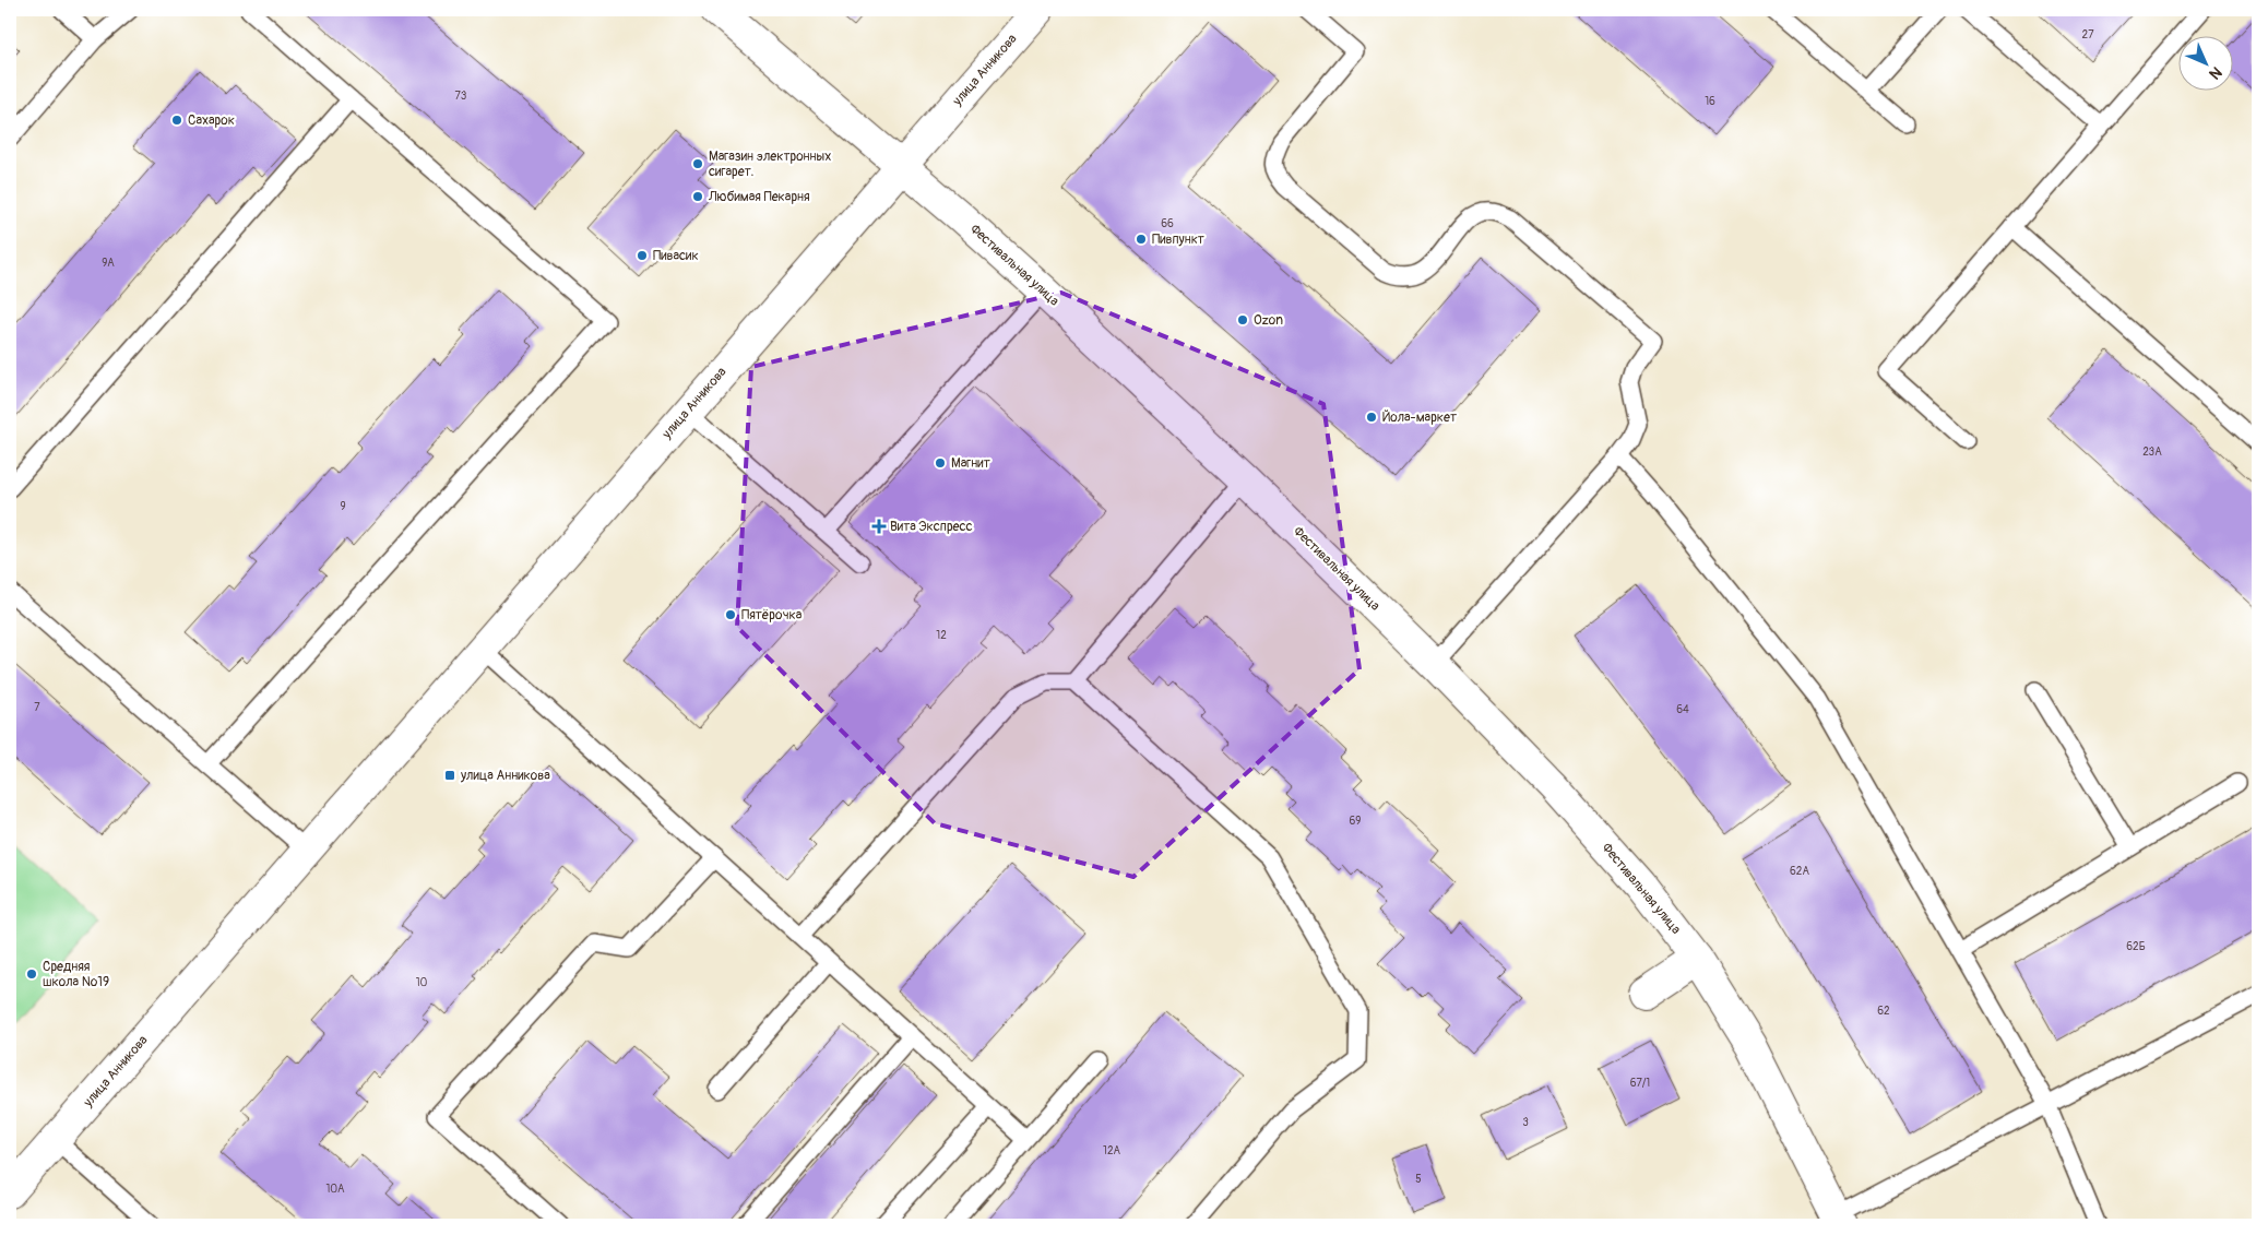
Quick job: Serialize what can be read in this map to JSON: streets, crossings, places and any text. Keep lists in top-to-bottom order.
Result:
{
  "streets": {
    "street": ["улица Анникова", "Фестивальная улица"]
  },
  "crossings": [
    ["улица Анникова", "Фестивальная улица"]
  ],
  "places": {
    "other": [
      "Сахарок",
      "Магазин электронных сигарет.",
      "Любимая Пекарня",
      "Пивпункт",
      "Пивасик",
      "Ozon",
      "Йола-маркет",
      "Магнит",
      "Пятёрочка",
      "Средняя школа №19"
    ],
    "health": ["Вита Экспресс"],
    "transit": ["улица Анникова"]
  },
  "house_numbers": [
    "27",
    "73",
    "16",
    "66",
    "9А",
    "23А",
    "9",
    "12",
    "7",
    "64",
    "69",
    "62А",
    "62Б",
    "10",
    "62",
    "67/1",
    "3",
    "12А",
    "5",
    "10А"
  ],
  "north": "bottom right"
}
